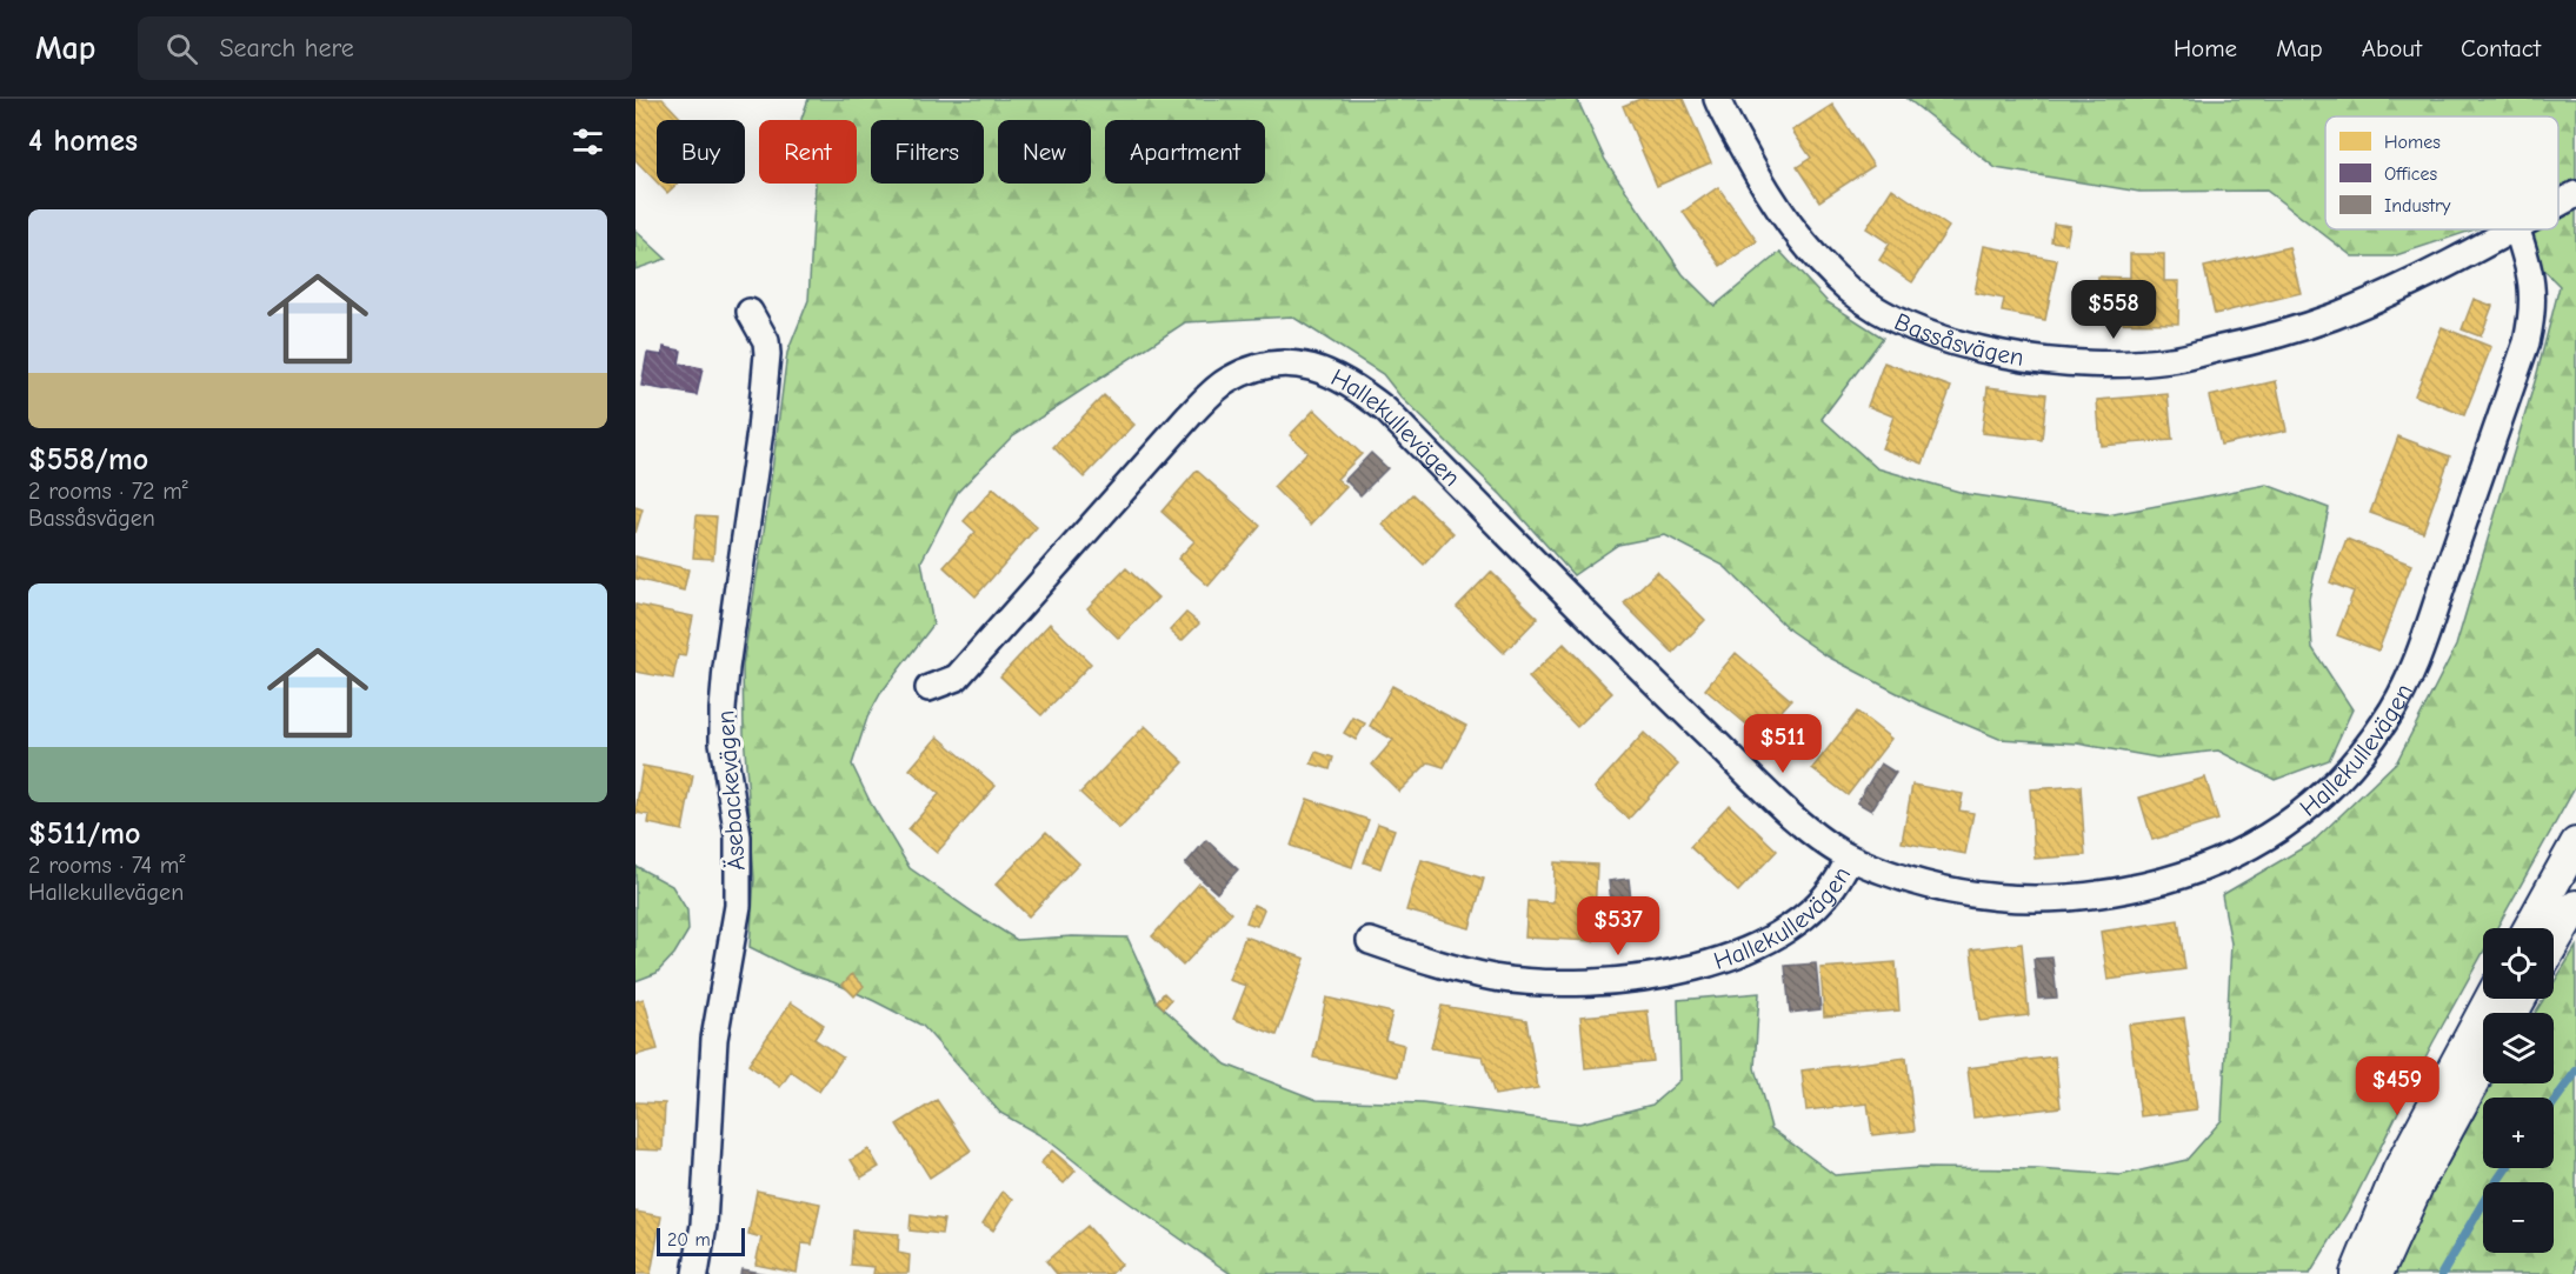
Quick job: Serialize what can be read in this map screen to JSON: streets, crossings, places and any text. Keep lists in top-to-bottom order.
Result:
{
  "streets": {
    "street": ["Bassåsvägen", "Hallekullevägen", "Äsebackevägen"]
  },
  "legend": ["Homes", "Offices", "Industry"],
  "scale_bar": "20 m",
  "page": {
    "header": "Map",
    "search": "Search here",
    "nav": [
      "Home",
      "Map",
      "About",
      "Contact"
    ],
    "heading": "4 homes",
    "chip": [
      "Buy",
      "Rent",
      "Filters",
      "New",
      "Apartment"
    ],
    "list": [
      {
        "name": "$558/mo",
        "note": "2 rooms · 72 m² · Bassåsvägen"
      },
      {
        "name": "$511/mo",
        "note": "2 rooms · 74 m² · Hallekullevägen"
      }
    ],
    "price": [
      "$558",
      "$511",
      "$537",
      "$459"
    ],
    "map_buttons": ["+", "−"],
    "scale": "20 m"
  }
}
